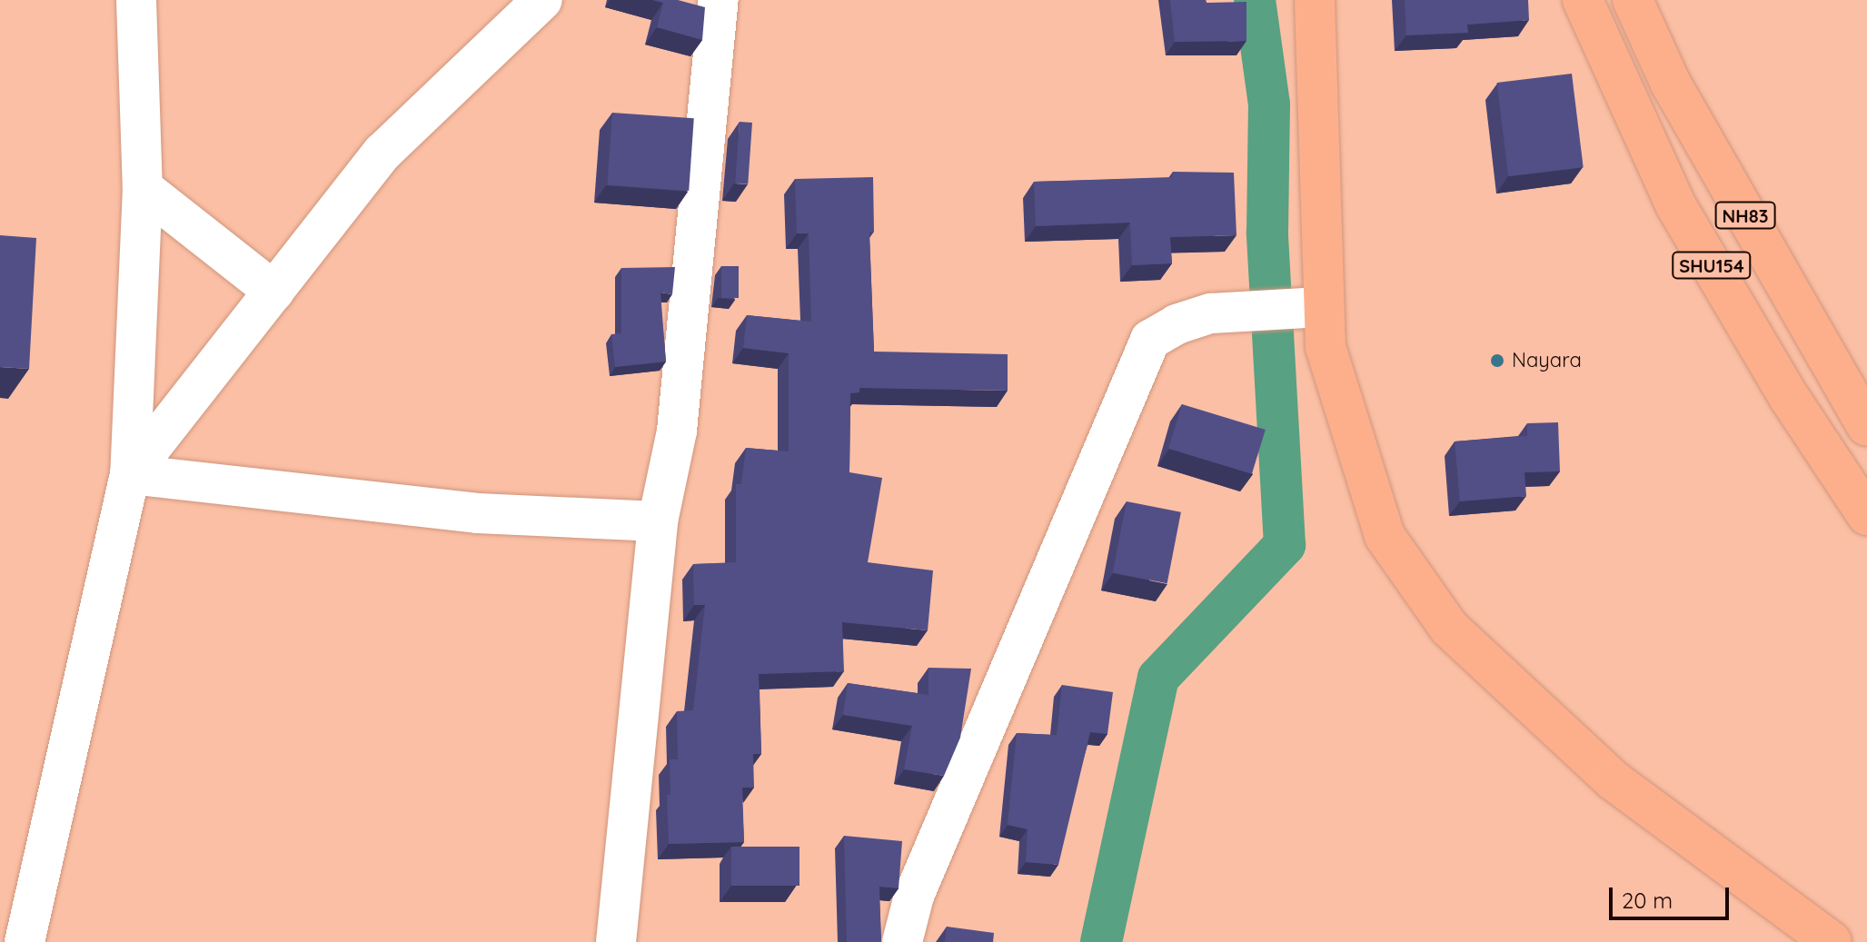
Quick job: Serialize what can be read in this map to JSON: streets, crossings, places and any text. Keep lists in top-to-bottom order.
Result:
{
  "streets": {
    "highway": ["NH83", "SHU154"]
  },
  "places": ["Nayara"],
  "scale_bar": "20 m"
}
